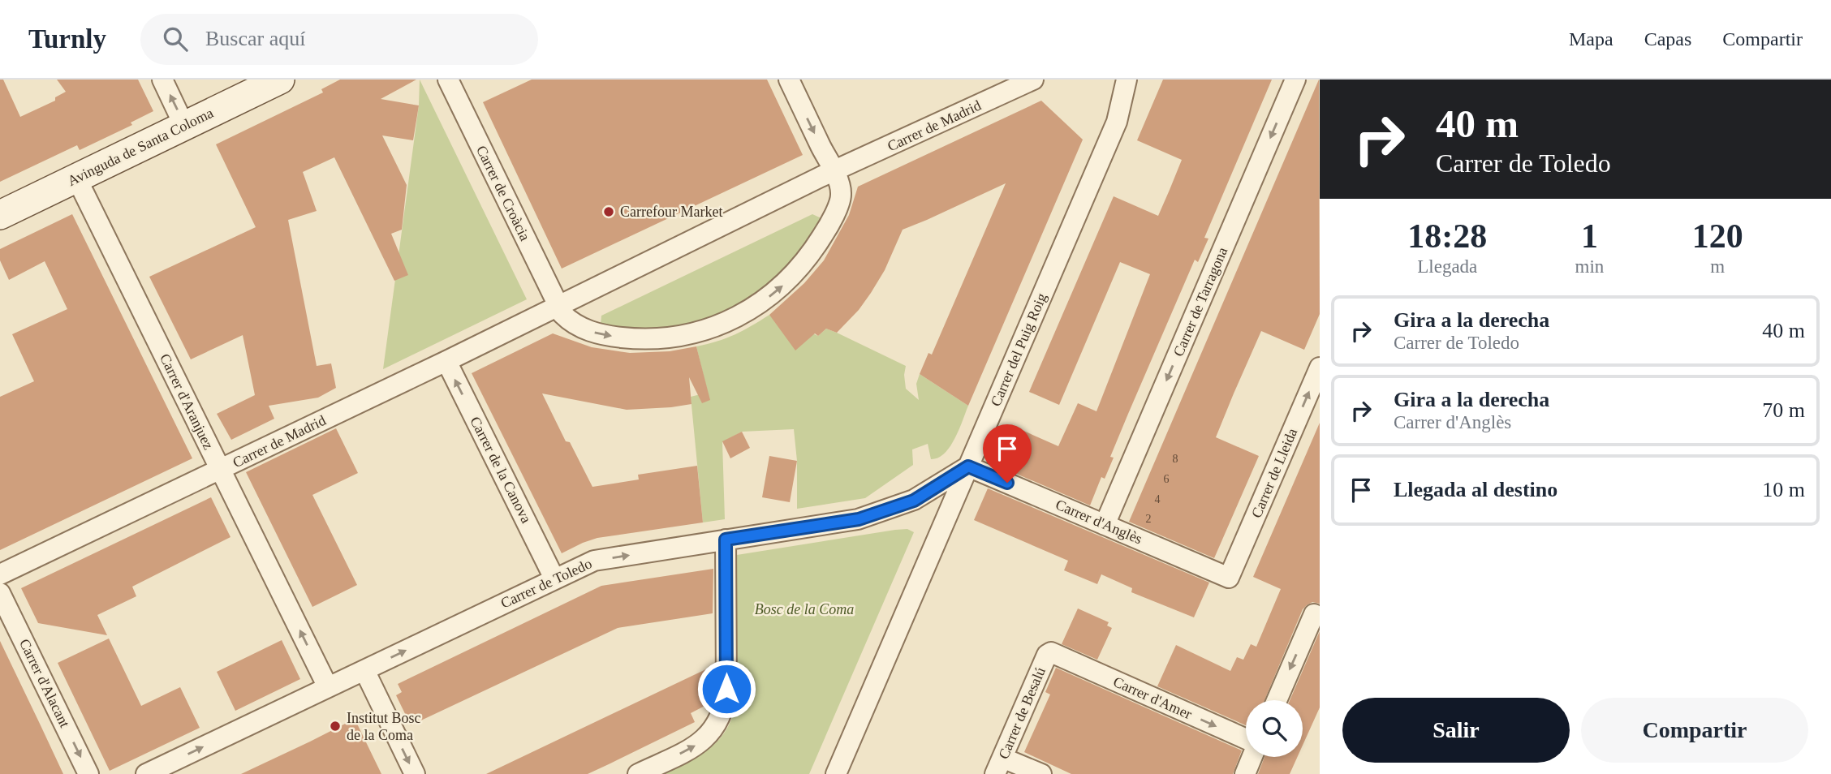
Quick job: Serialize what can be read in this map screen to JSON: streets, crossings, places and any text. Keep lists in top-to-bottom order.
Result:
{
  "streets": {
    "main road": ["Avinguda de Santa Coloma"],
    "street": [
      "Carrer de Madrid",
      "Carrer de Croàcia",
      "Carrer de Tarragona",
      "Carrer del Puig Roig",
      "Carrer d'Aranjuez",
      "Carrer de la Canova",
      "Carrer de Lleida",
      "Carrer d'Anglès",
      "Carrer de Toledo",
      "Carrer d'Alacant",
      "Carrer d'Amer",
      "Carrer de Besalú"
    ]
  },
  "crossings": [
    ["Carrer de Madrid", "Carrer de Croàcia"],
    ["Carrer de Madrid", "Carrer d'Aranjuez"],
    ["Carrer de Madrid", "Carrer de la Canova"],
    ["Avinguda de Santa Coloma", "Carrer d'Aranjuez"],
    ["Carrer de Tarragona", "Carrer d'Anglès"],
    ["Carrer del Puig Roig", "Carrer d'Anglès"],
    ["Carrer del Puig Roig", "Carrer de Toledo"],
    ["Carrer d'Aranjuez", "Carrer de Toledo"],
    ["Carrer de la Canova", "Carrer de Toledo"],
    ["Carrer de Lleida", "Carrer d'Anglès"],
    ["Carrer d'Anglès", "Carrer de Toledo"],
    ["Carrer d'Amer", "Carrer de Besalú"]
  ],
  "one_way": [
    "Carrer de Tarragona",
    "Carrer d'Aranjuez",
    "Carrer de la Canova",
    "Carrer de Lleida",
    "Carrer de Toledo",
    "Carrer d'Alacant",
    "Carrer d'Amer"
  ],
  "parks": ["Bosc de la Coma"],
  "places": ["Carrefour Market", "Institut Bosc de la Coma"],
  "house_numbers": [
    "8",
    "6",
    "4",
    "2"
  ],
  "page": {
    "header": "Turnly",
    "search": "Buscar aquí",
    "nav": ["Mapa", "Capas", "Compartir"],
    "turn": ["40 m", "Carrer de Toledo"],
    "eta": [
      "18:28",
      "Llegada",
      "1",
      "min",
      "120",
      "m"
    ],
    "list": [
      {
        "name": "Gira a la derecha",
        "note": "Carrer de Toledo",
        "value": "40 m"
      },
      {
        "name": "Gira a la derecha",
        "note": "Carrer d'Anglès",
        "value": "70 m"
      },
      {
        "name": "Llegada al destino",
        "value": "10 m"
      }
    ],
    "buttons": ["Salir", "Compartir"]
  }
}
